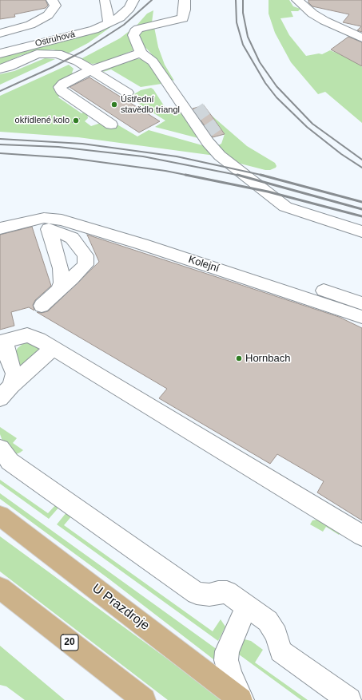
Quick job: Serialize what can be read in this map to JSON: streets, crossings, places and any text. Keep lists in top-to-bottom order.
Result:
{
  "streets": {
    "main road": ["U Prazdroje", "20"],
    "street": ["Ostruhová", "Kolejní"]
  },
  "places": ["Ústřední stavědlo triangl", "okřídlené kolo", "Hornbach"]
}
